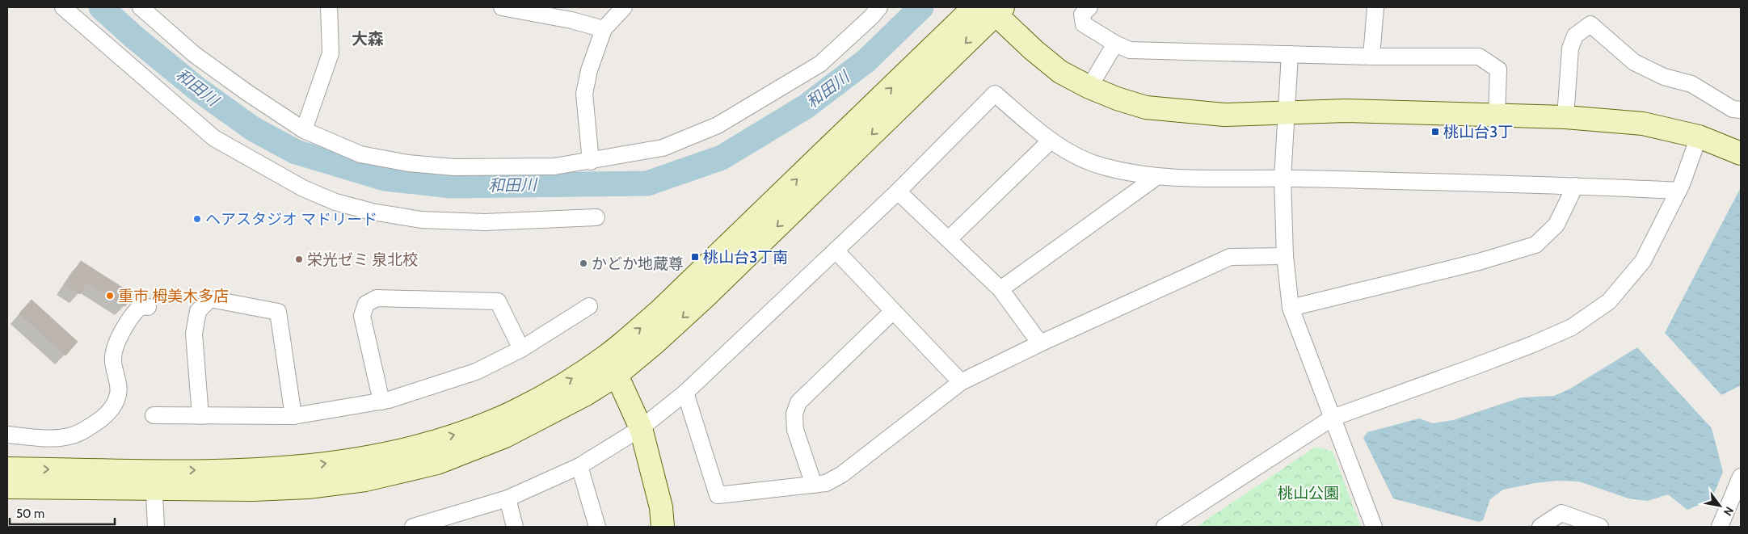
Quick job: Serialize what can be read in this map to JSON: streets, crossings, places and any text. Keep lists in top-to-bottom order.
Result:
{
  "districts": ["大森"],
  "water": ["和田川"],
  "parks": ["桃山公園"],
  "places": {
    "transit": ["桃山台3丁", "桃山台3丁南"],
    "other": [
      "ヘアスタジオ マドリード",
      "栄光ゼミ 泉北校",
      "かどか地蔵尊",
      "重市 栂美木多店"
    ]
  },
  "scale_bar": "50 m",
  "north": "bottom right"
}
